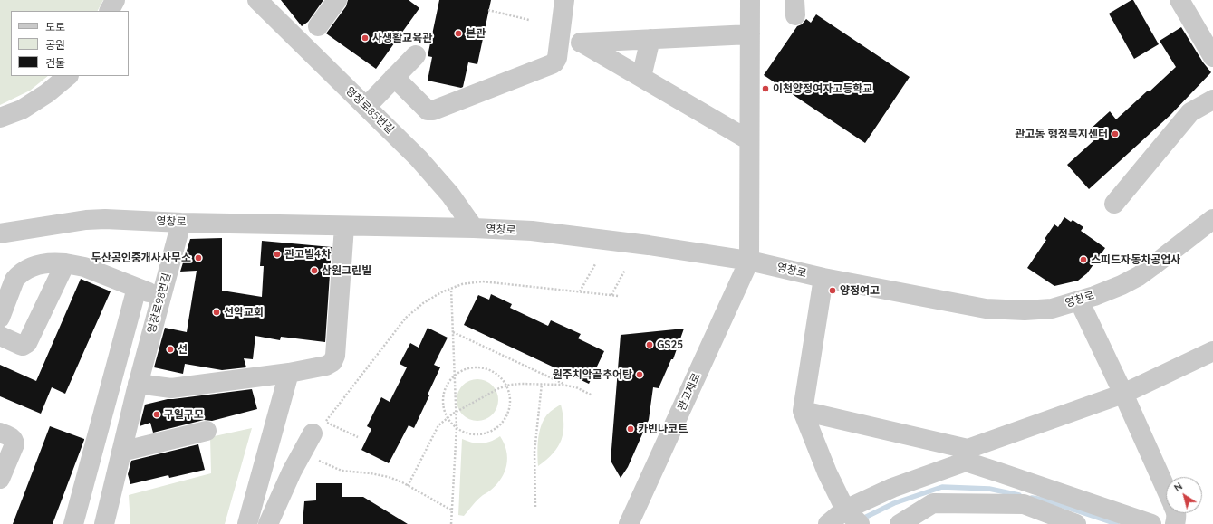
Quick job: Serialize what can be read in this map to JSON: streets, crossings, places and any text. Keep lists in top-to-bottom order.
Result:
{
  "streets": {
    "street": [
      "영창로85번길",
      "영창로",
      "영창로98번길",
      "관고재로"
    ]
  },
  "crossings": [
    ["영창로85번길", "영창로"],
    ["영창로", "영창로98번길"],
    ["영창로", "관고재로"]
  ],
  "places": [
    "본관",
    "사생활교육관",
    "이천양정여자고등학교",
    "관고동 행정복지센터",
    "관고빌4차",
    "두산공인중개사사무소",
    "스피드자동차공업사",
    "삼원그린빌",
    "양정여고",
    "선악교회",
    "GS25",
    "선",
    "원주치악골추어탕",
    "구일구모",
    "카빈나코트"
  ],
  "legend": ["도로", "공원", "건물"],
  "north": "top left"
}
